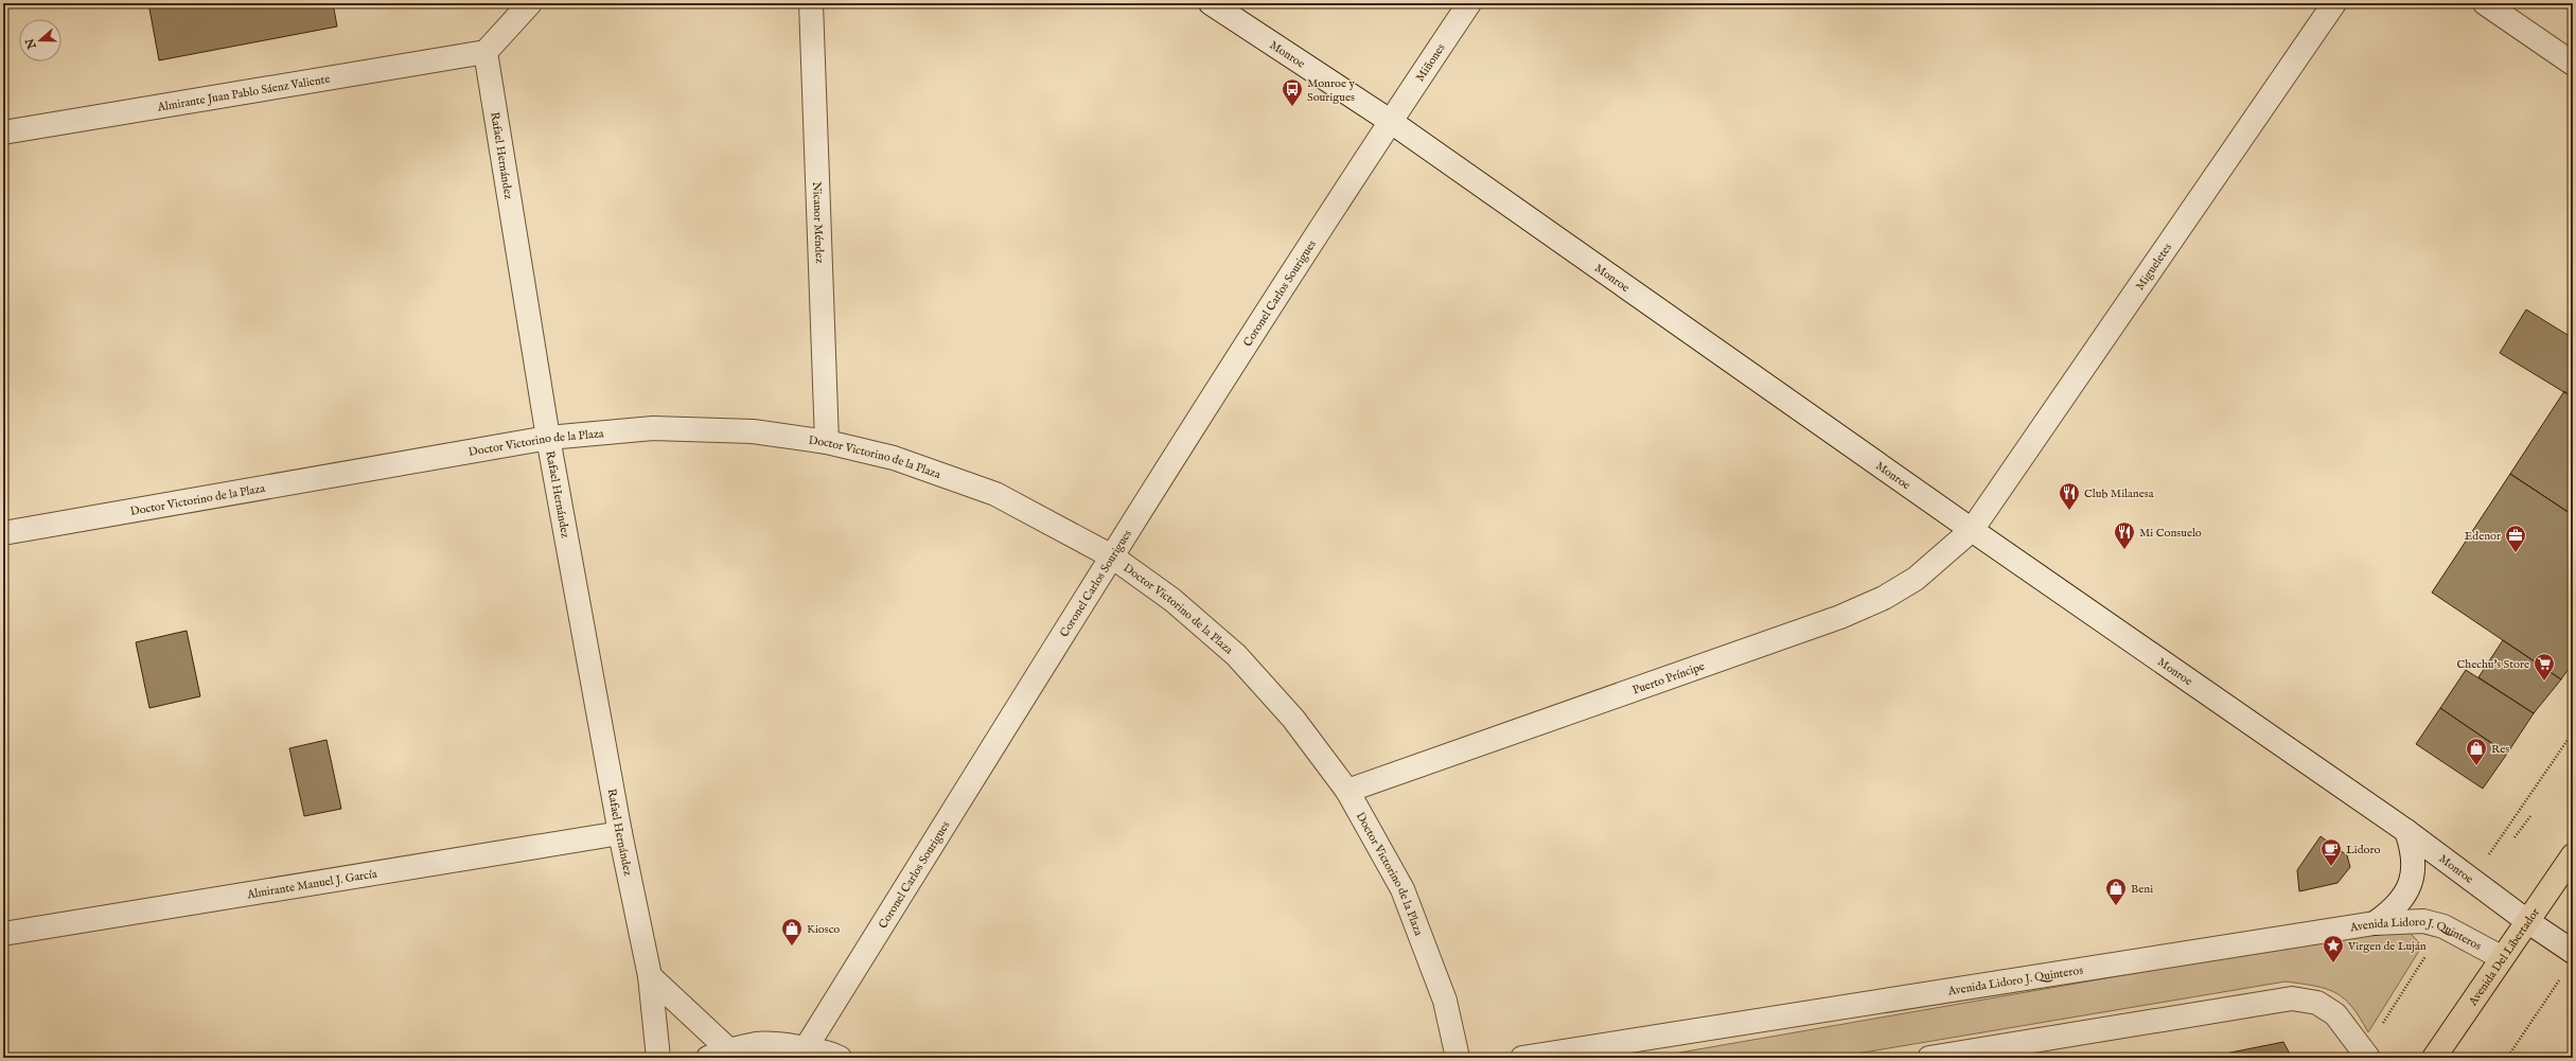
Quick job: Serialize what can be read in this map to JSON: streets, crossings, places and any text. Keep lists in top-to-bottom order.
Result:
{
  "streets": {
    "main road": ["Avenida Del Libertador"],
    "street": [
      "Monroe",
      "Miñones",
      "Almirante Juan Pablo Sáenz Valiente",
      "Rafael Hernández",
      "Nicanor Méndez",
      "Migueletes",
      "Coronel Carlos Sourigues",
      "Doctor Victorino de la Plaza",
      "Puerto Príncipe",
      "Almirante Manuel J. García",
      "Avenida Lidoro J. Quinteros"
    ]
  },
  "crossings": [
    ["Monroe", "Miñones"],
    ["Monroe", "Migueletes"],
    ["Monroe", "Coronel Carlos Sourigues"],
    ["Monroe", "Puerto Príncipe"],
    ["Monroe", "Avenida Del Libertador"],
    ["Miñones", "Coronel Carlos Sourigues"],
    ["Almirante Juan Pablo Sáenz Valiente", "Rafael Hernández"],
    ["Rafael Hernández", "Doctor Victorino de la Plaza"],
    ["Rafael Hernández", "Almirante Manuel J. García"],
    ["Nicanor Méndez", "Doctor Victorino de la Plaza"],
    ["Migueletes", "Puerto Príncipe"],
    ["Coronel Carlos Sourigues", "Doctor Victorino de la Plaza"],
    ["Doctor Victorino de la Plaza", "Puerto Príncipe"],
    ["Avenida Lidoro J. Quinteros", "Avenida Del Libertador"]
  ],
  "places": {
    "bus stop": ["Monroe y Sourigues"],
    "restaurant": ["Club Milanesa", "Mi Consuelo"],
    "office": ["Edenor"],
    "supermarket": ["Chechu's Store"],
    "shop": ["Res", "Beni", "Kiosco"],
    "cafe": ["Lidoro"],
    "place": ["Virgen de Luján"]
  },
  "north": "left"
}
